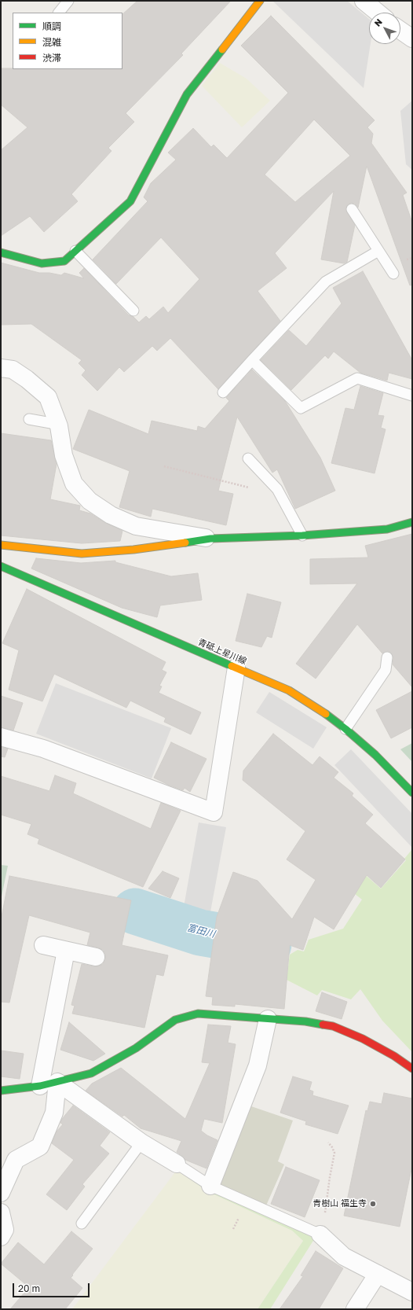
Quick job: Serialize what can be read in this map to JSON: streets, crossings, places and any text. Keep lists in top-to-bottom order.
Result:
{
  "streets": {
    "street": ["青砥上星川線"]
  },
  "water": ["富田川"],
  "places": ["青樹山 福生寺"],
  "legend": ["順調", "混雑", "渋滞"],
  "scale_bar": "20 m",
  "north": "top left"
}
